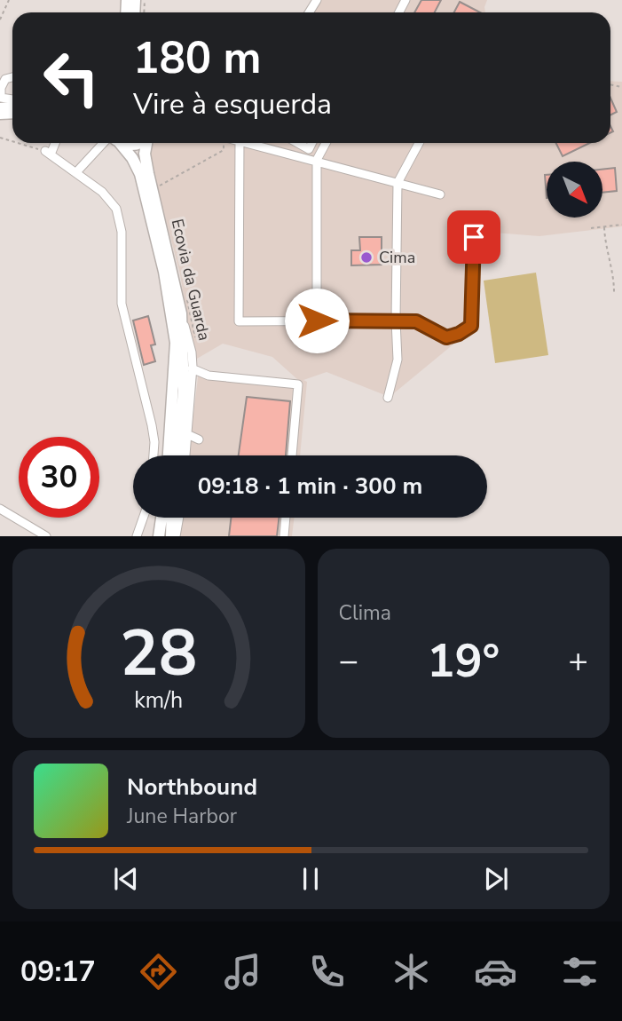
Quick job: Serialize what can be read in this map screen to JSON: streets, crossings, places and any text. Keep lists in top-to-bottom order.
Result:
{
  "streets": {
    "path": ["Ecovia da Guarda"]
  },
  "places": ["Cima"],
  "north": "bottom right",
  "page": {
    "turn": ["180 m", "Vire à esquerda"],
    "limit": "30",
    "trip": "09:18 · 1 min · 300 m",
    "tile": "Clima",
    "heat": ["−", "19°", "+"],
    "song": ["Northbound", "June Harbor"],
    "tabs": "09:17",
    "gauge": ["28", "km/h"]
  }
}
